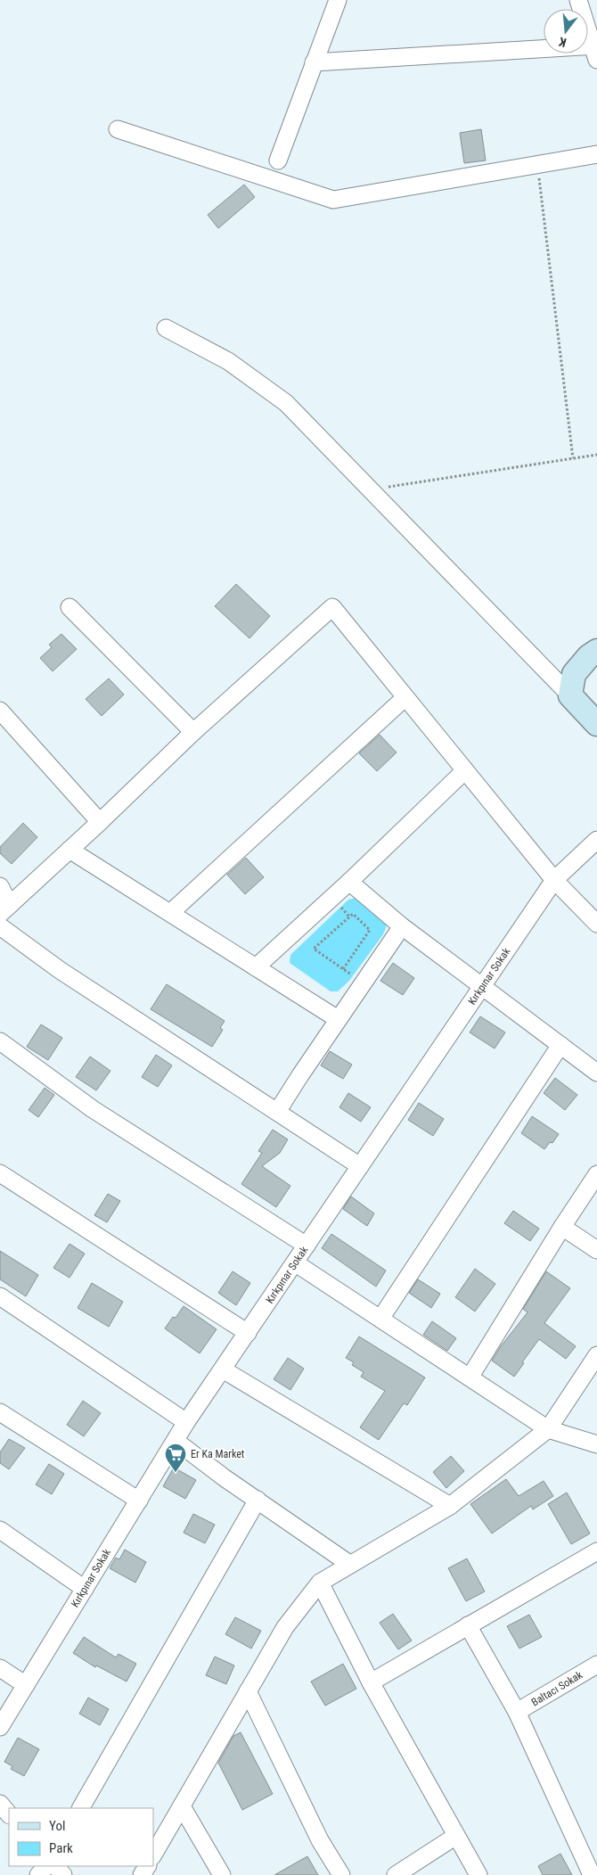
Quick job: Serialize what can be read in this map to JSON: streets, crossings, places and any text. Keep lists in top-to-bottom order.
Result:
{
  "streets": {
    "street": ["Kırkpınar Sokak", "Baltacı Sokak"]
  },
  "places": {
    "supermarket": ["Er Ka Market"]
  },
  "legend": ["Yol", "Park"],
  "north": "bottom"
}
